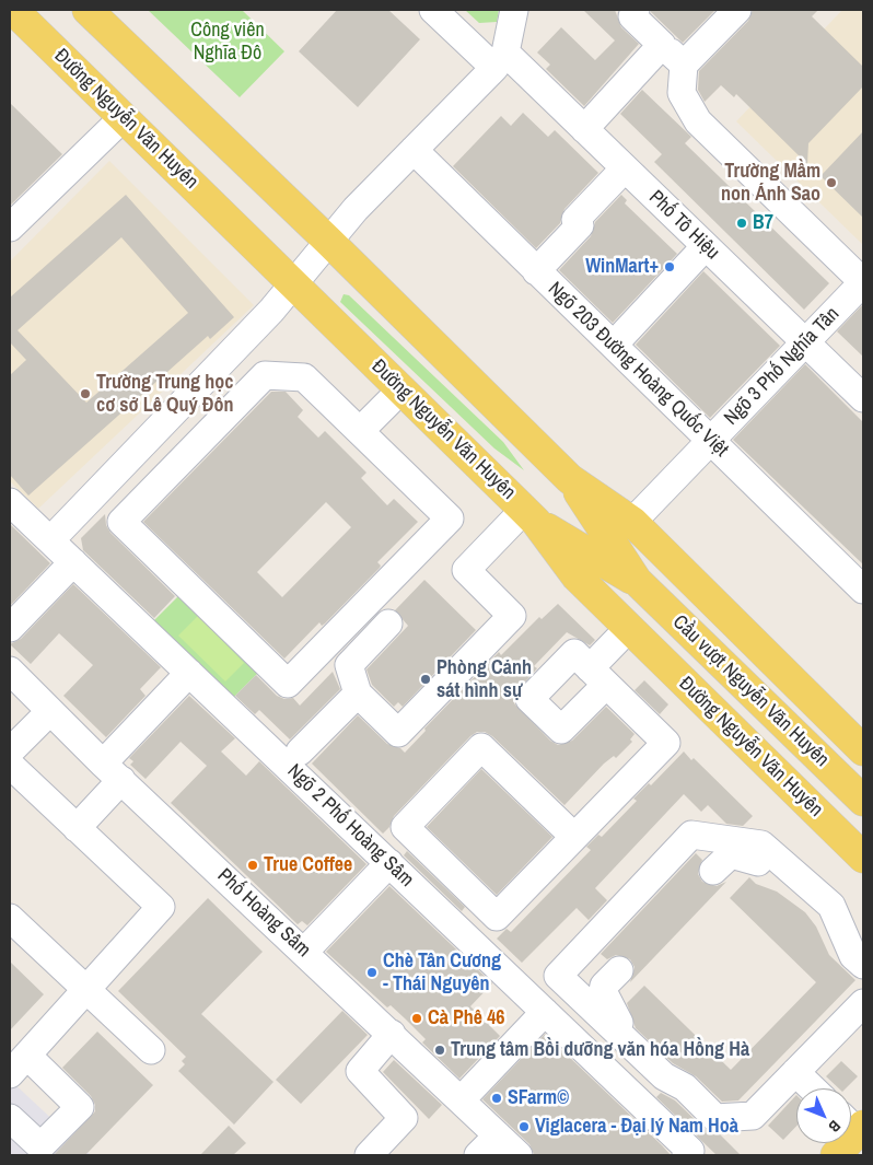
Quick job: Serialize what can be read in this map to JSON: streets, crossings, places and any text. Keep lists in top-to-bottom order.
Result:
{
  "streets": {
    "main road": ["Đường Nguyễn Văn Huyên", "Cầu vượt Nguyễn Văn Huyên"],
    "street": [
      "Phố Tô Hiệu",
      "Ngõ 3 Phố Nghĩa Tân",
      "Ngõ 203 Đường Hoàng Quốc Việt",
      "Ngõ 2 Phố Hoàng Sâm",
      "Phố Hoàng Sâm"
    ]
  },
  "crossings": [
    ["Đường Nguyễn Văn Huyên", "Cầu vượt Nguyễn Văn Huyên"],
    ["Phố Tô Hiệu", "Ngõ 3 Phố Nghĩa Tân"],
    ["Ngõ 3 Phố Nghĩa Tân", "Ngõ 203 Đường Hoàng Quốc Việt"]
  ],
  "parks": ["Công viên Nghĩa Đô"],
  "places": [
    "Trường Mầm non Ánh Sao",
    "B7",
    "WinMart+",
    "Trường Trung học cơ sở Lê Quý Đôn",
    "Phòng Cảnh sát hình sự",
    "True Coffee",
    "Chè Tân Cương - Thái Nguyên",
    "Cà Phê 46",
    "Trung tâm Bồi dưỡng văn hóa Hồng Hà",
    "SFarm©",
    "Viglacera - Đại lý Nam Hoà"
  ],
  "north": "bottom right"
}
